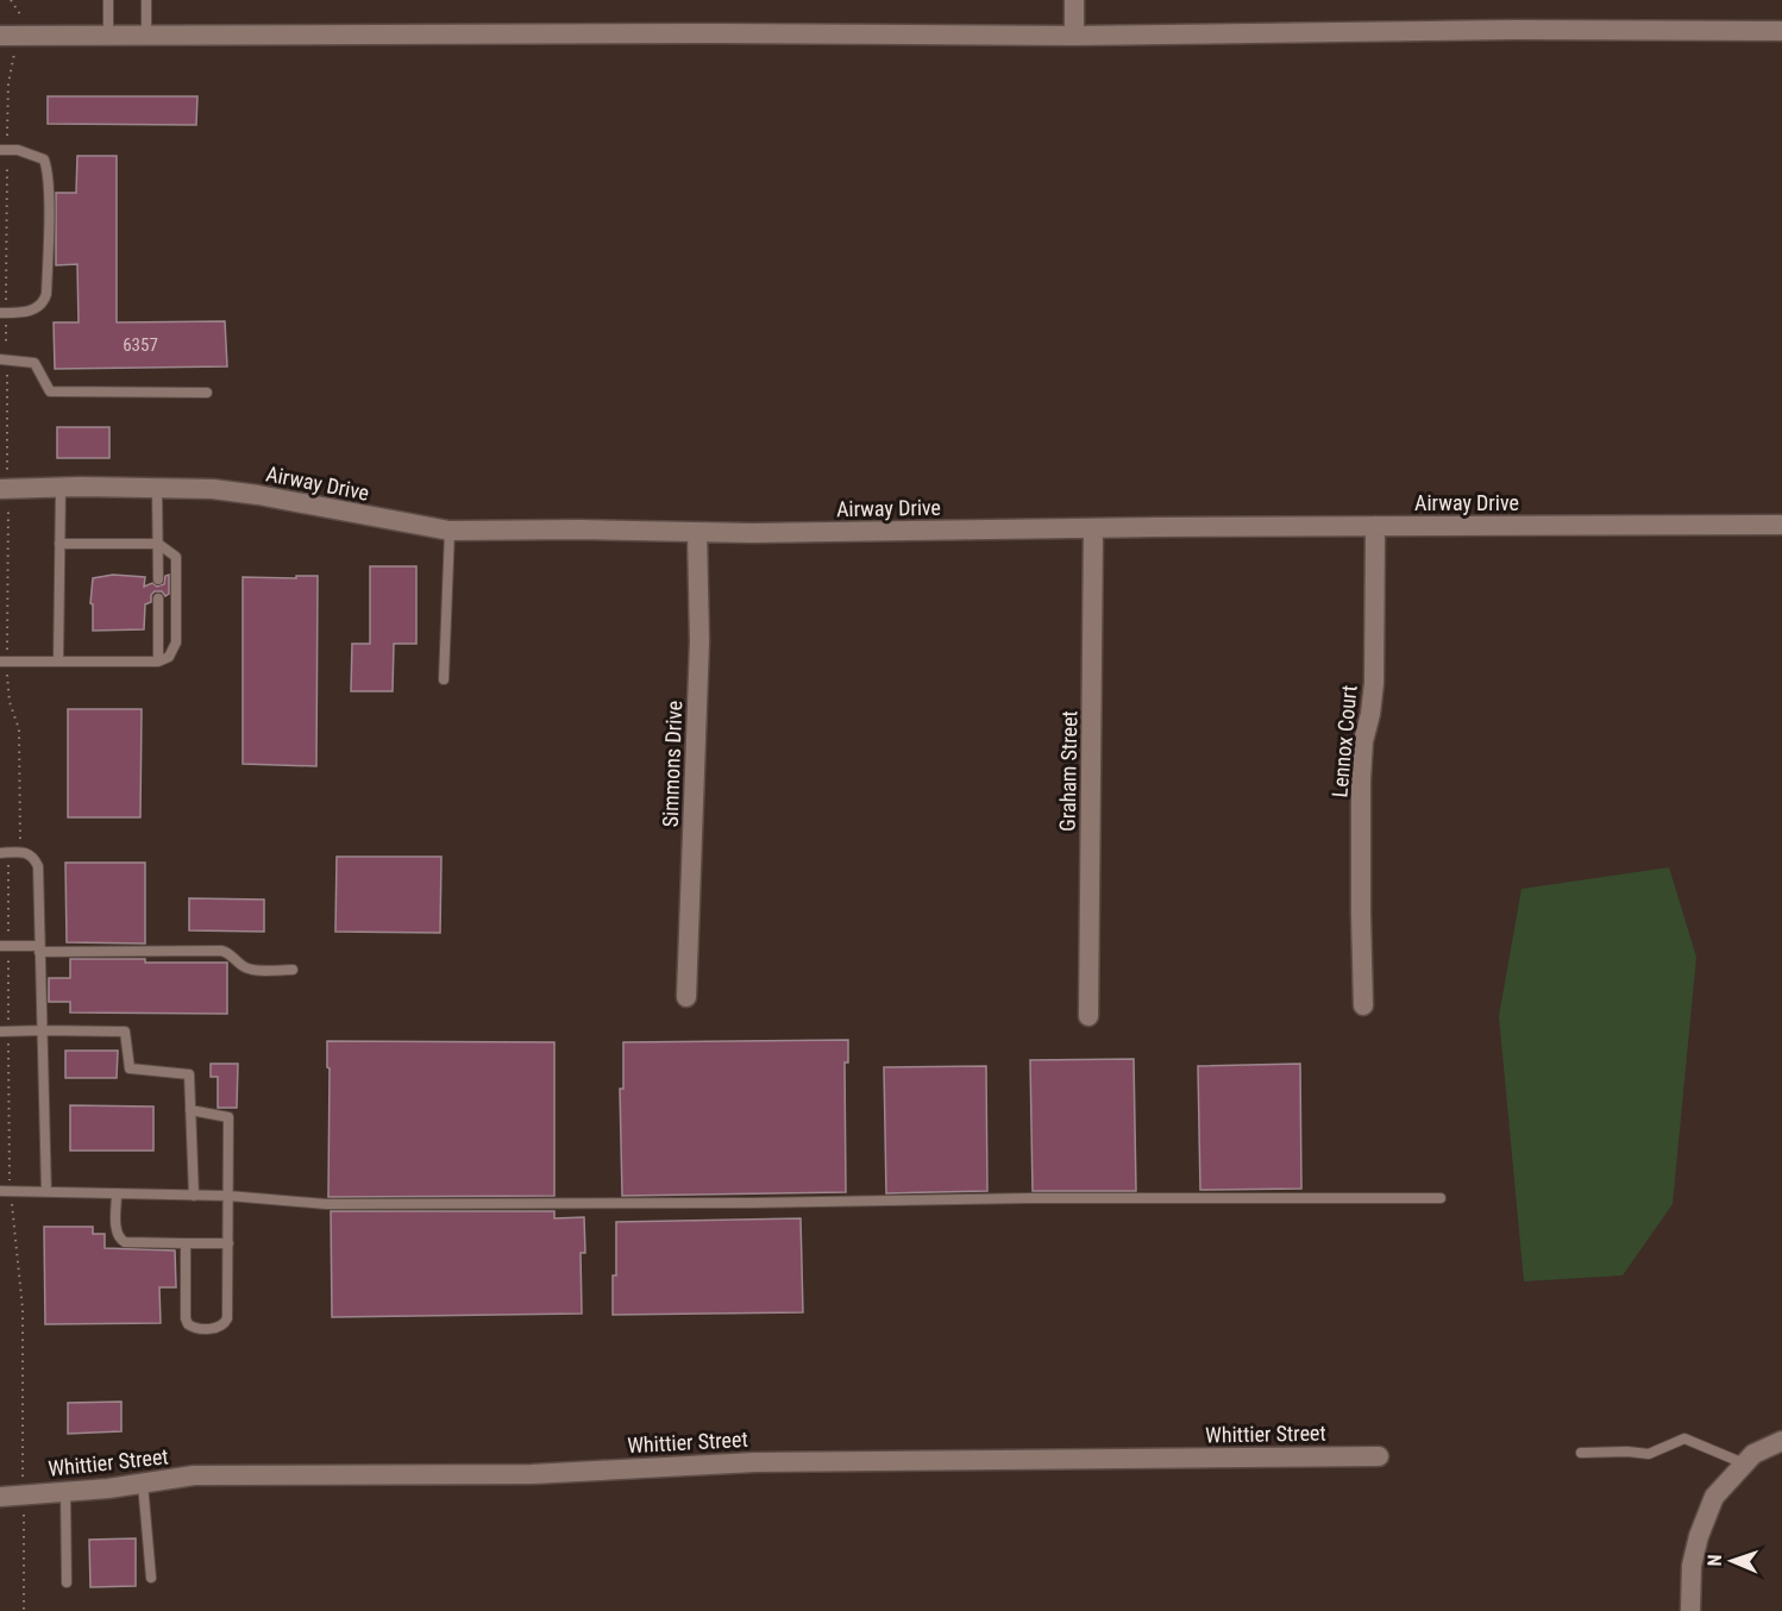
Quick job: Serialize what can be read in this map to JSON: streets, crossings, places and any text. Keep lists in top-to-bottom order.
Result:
{
  "streets": {
    "street": [
      "Airway Drive",
      "Lennox Court",
      "Simmons Drive",
      "Graham Street",
      "Whittier Street"
    ]
  },
  "crossings": [
    ["Airway Drive", "Lennox Court"],
    ["Airway Drive", "Simmons Drive"],
    ["Airway Drive", "Graham Street"]
  ],
  "house_numbers": ["6357"],
  "north": "left"
}
